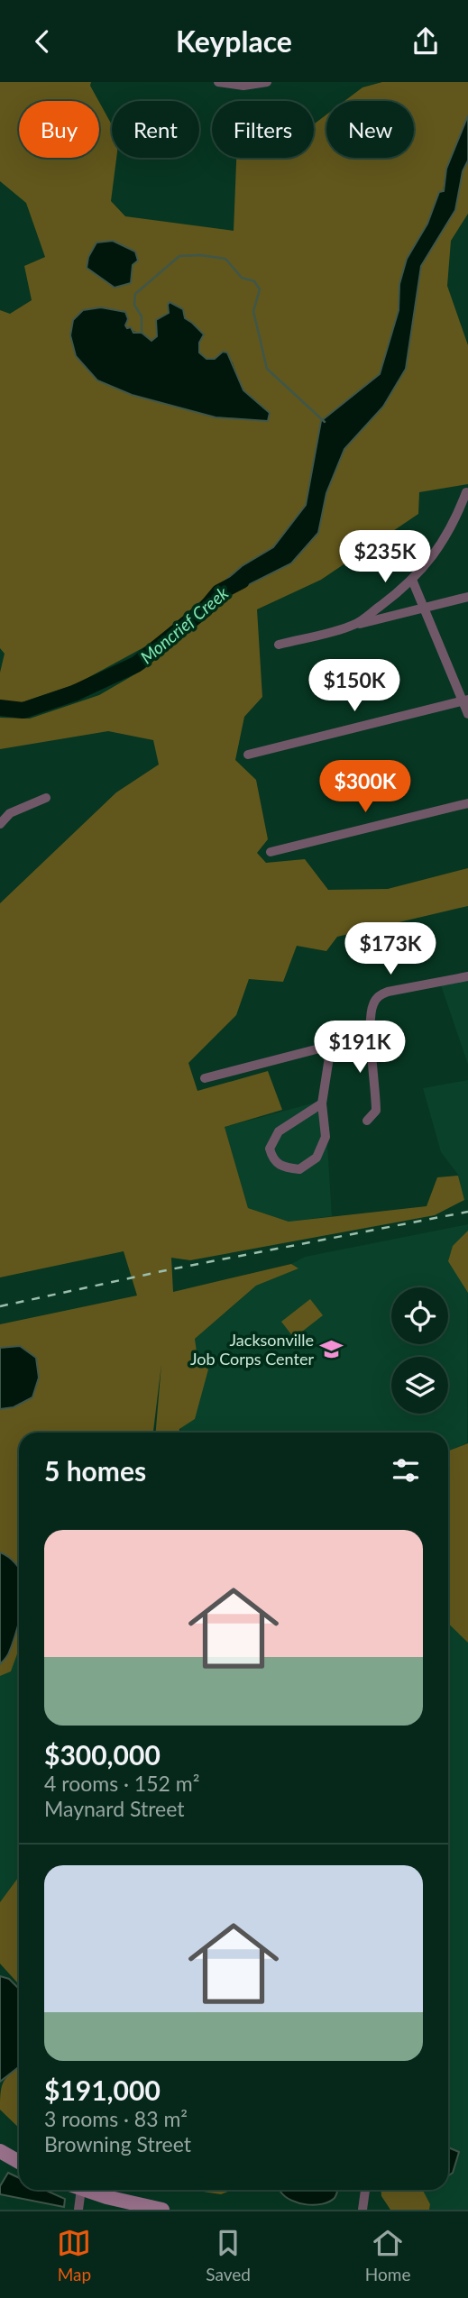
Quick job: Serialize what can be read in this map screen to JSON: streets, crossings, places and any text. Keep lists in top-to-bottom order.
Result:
{
  "water": ["Moncrief Creek"],
  "places": {
    "school or university": ["Jacksonville Job Corps Center"]
  },
  "page": {
    "header": "Keyplace",
    "chip": [
      "Buy",
      "Rent",
      "Filters",
      "New"
    ],
    "price": [
      "$235K",
      "$150K",
      "$300K",
      "$173K",
      "$191K"
    ],
    "heading": "5 homes",
    "list": [
      {
        "name": "$300,000",
        "note": "4 rooms · 152 m² · Maynard Street"
      },
      {
        "name": "$191,000",
        "note": "3 rooms · 83 m² · Browning Street"
      }
    ],
    "tabs": ["Map", "Saved", "Home"]
  }
}
